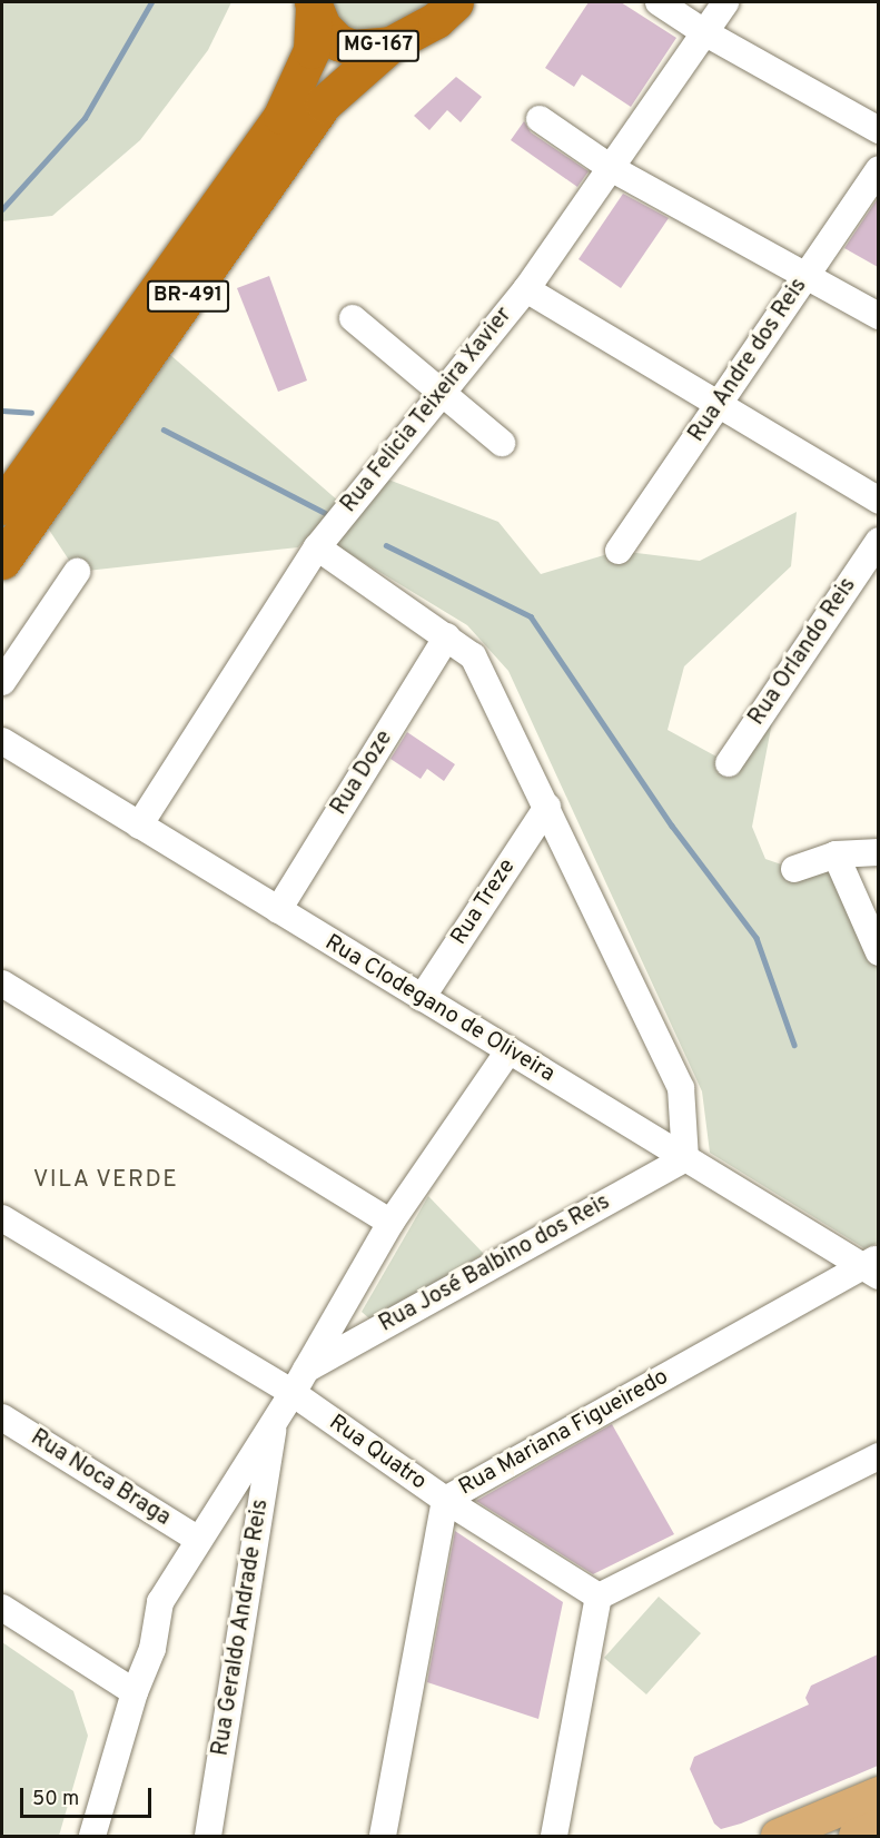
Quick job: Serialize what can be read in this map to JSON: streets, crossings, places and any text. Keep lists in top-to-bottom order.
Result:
{
  "streets": {
    "highway": ["MG-167", "BR-491"],
    "street": [
      "Rua Andre dos Reis",
      "Rua Felicia Teixeira Xavier",
      "Rua Orlando Reis",
      "Rua Doze",
      "Rua Treze",
      "Rua Clodegano de Oliveira",
      "Rua José Balbino dos Reis",
      "Rua Mariana Figueiredo",
      "Rua Quatro",
      "Rua Noca Braga",
      "Rua Geraldo Andrade Reis"
    ]
  },
  "crossings": [
    ["MG-167", "BR-491"],
    ["Rua Felicia Teixeira Xavier", "Rua Clodegano de Oliveira"],
    ["Rua Doze", "Rua Clodegano de Oliveira"],
    ["Rua Treze", "Rua Clodegano de Oliveira"],
    ["Rua Clodegano de Oliveira", "Rua José Balbino dos Reis"],
    ["Rua Clodegano de Oliveira", "Rua Mariana Figueiredo"],
    ["Rua Mariana Figueiredo", "Rua Quatro"]
  ],
  "districts": ["VILA VERDE"],
  "scale_bar": "50 m"
}
